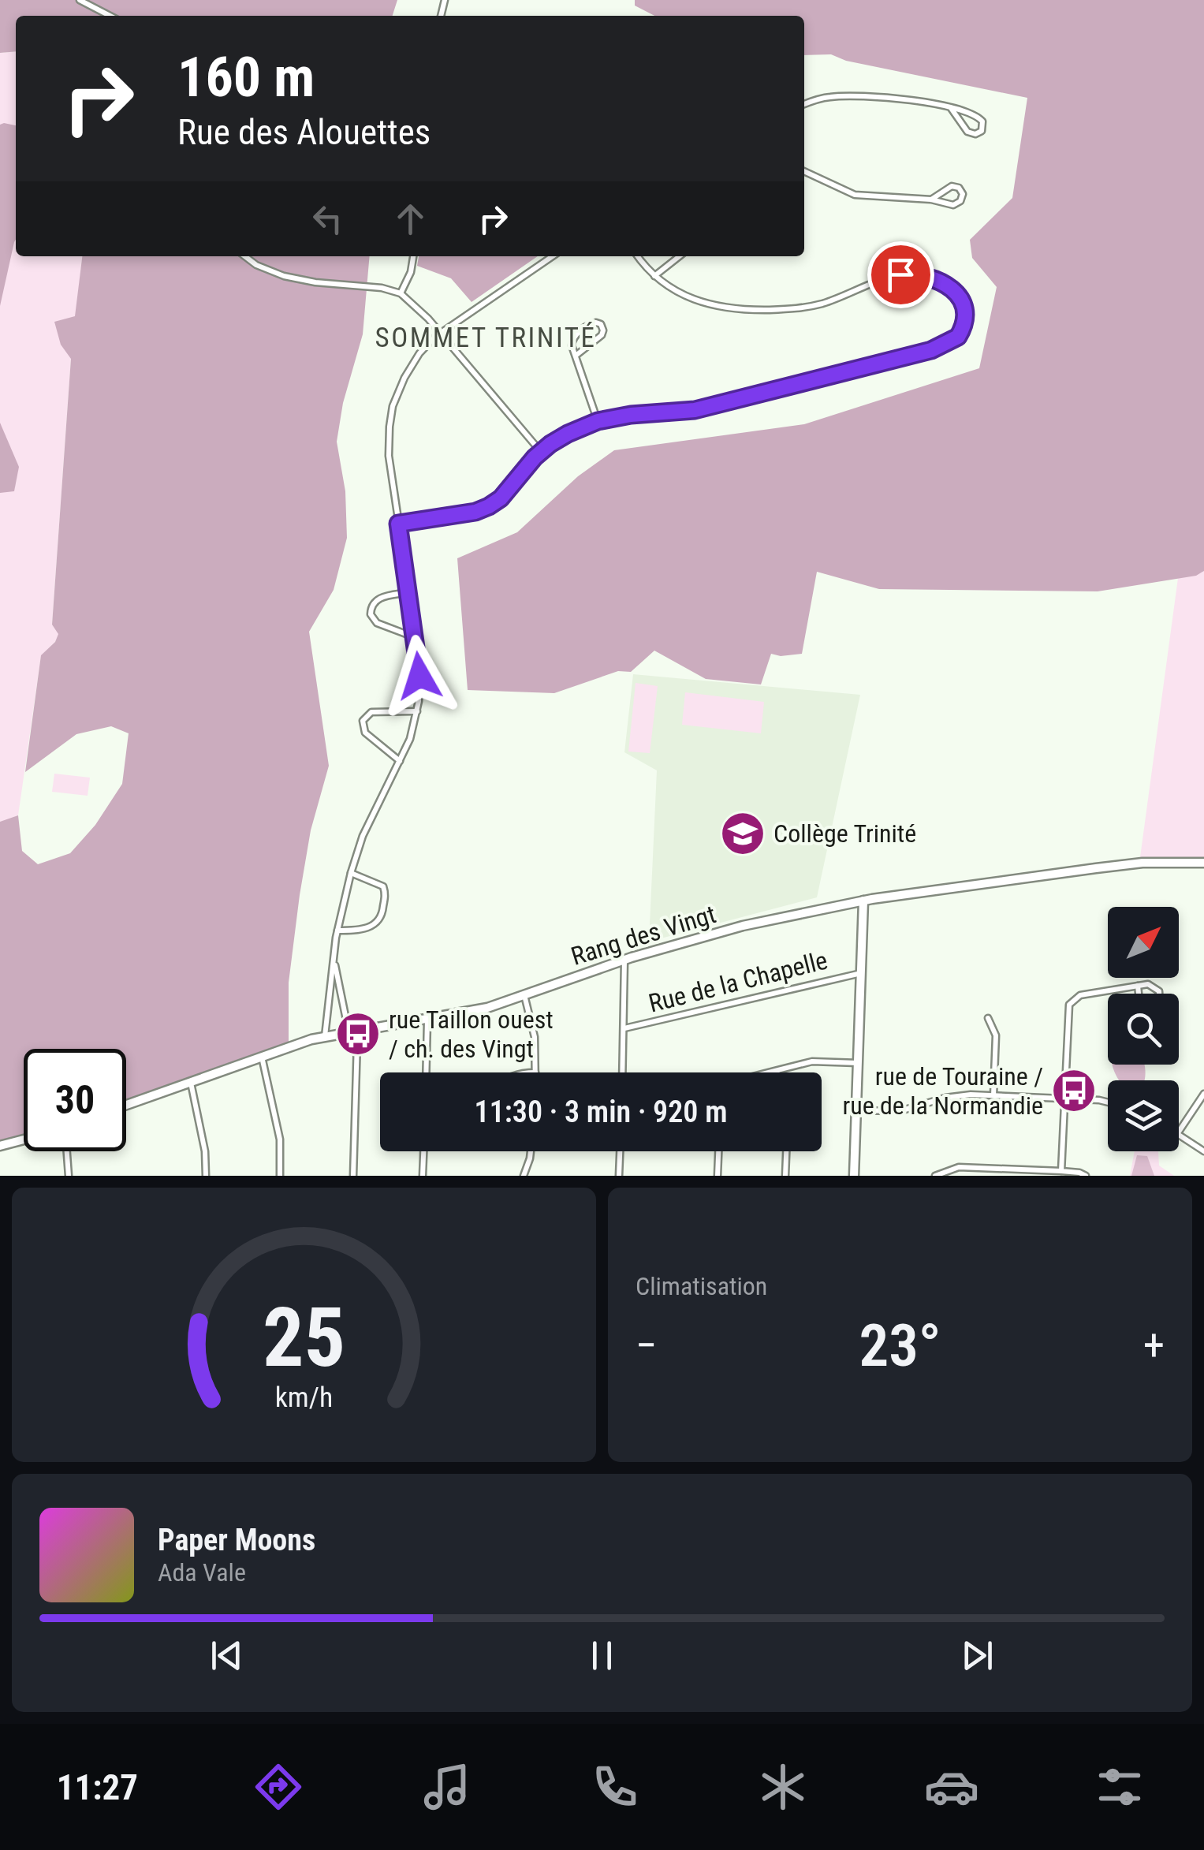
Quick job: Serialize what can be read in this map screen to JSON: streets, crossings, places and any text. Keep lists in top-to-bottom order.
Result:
{
  "streets": {
    "street": ["Rang des Vingt", "Rue de la Chapelle"]
  },
  "districts": ["SOMMET TRINITÉ"],
  "places": {
    "school or university": ["Collège Trinité"],
    "bus stop": ["rue Taillon ouest / ch. des Vingt", "rue de Touraine / rue de la Normandie"]
  },
  "north": "top right",
  "page": {
    "turn": ["160 m", "Rue des Alouettes"],
    "limit": "30",
    "trip": "11:30 · 3 min · 920 m",
    "tile": "Climatisation",
    "heat": ["−", "23°", "+"],
    "song": ["Paper Moons", "Ada Vale"],
    "tabs": "11:27",
    "gauge": ["25", "km/h"]
  }
}
